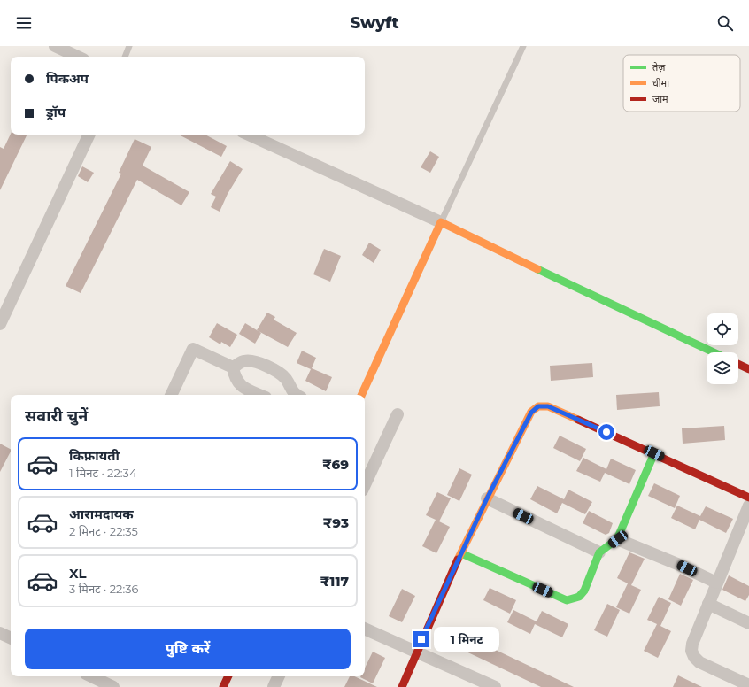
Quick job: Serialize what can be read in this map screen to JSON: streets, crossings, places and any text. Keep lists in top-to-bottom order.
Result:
{
  "legend": ["तेज़", "धीमा", "जाम"],
  "page": {
    "header": "Swyft",
    "banner": ["पिकअप", "ड्रॉप"],
    "heading": "सवारी चुनें",
    "list": [
      {
        "name": "किफ़ायती",
        "note": "1 मिनट · 22:34",
        "value": "₹69"
      },
      {
        "name": "आरामदायक",
        "note": "2 मिनट · 22:35",
        "value": "₹93"
      },
      {
        "name": "XL",
        "note": "3 मिनट · 22:36",
        "value": "₹117"
      }
    ],
    "buttons": "पुष्टि करें",
    "bubble": "1 मिनट"
  }
}
